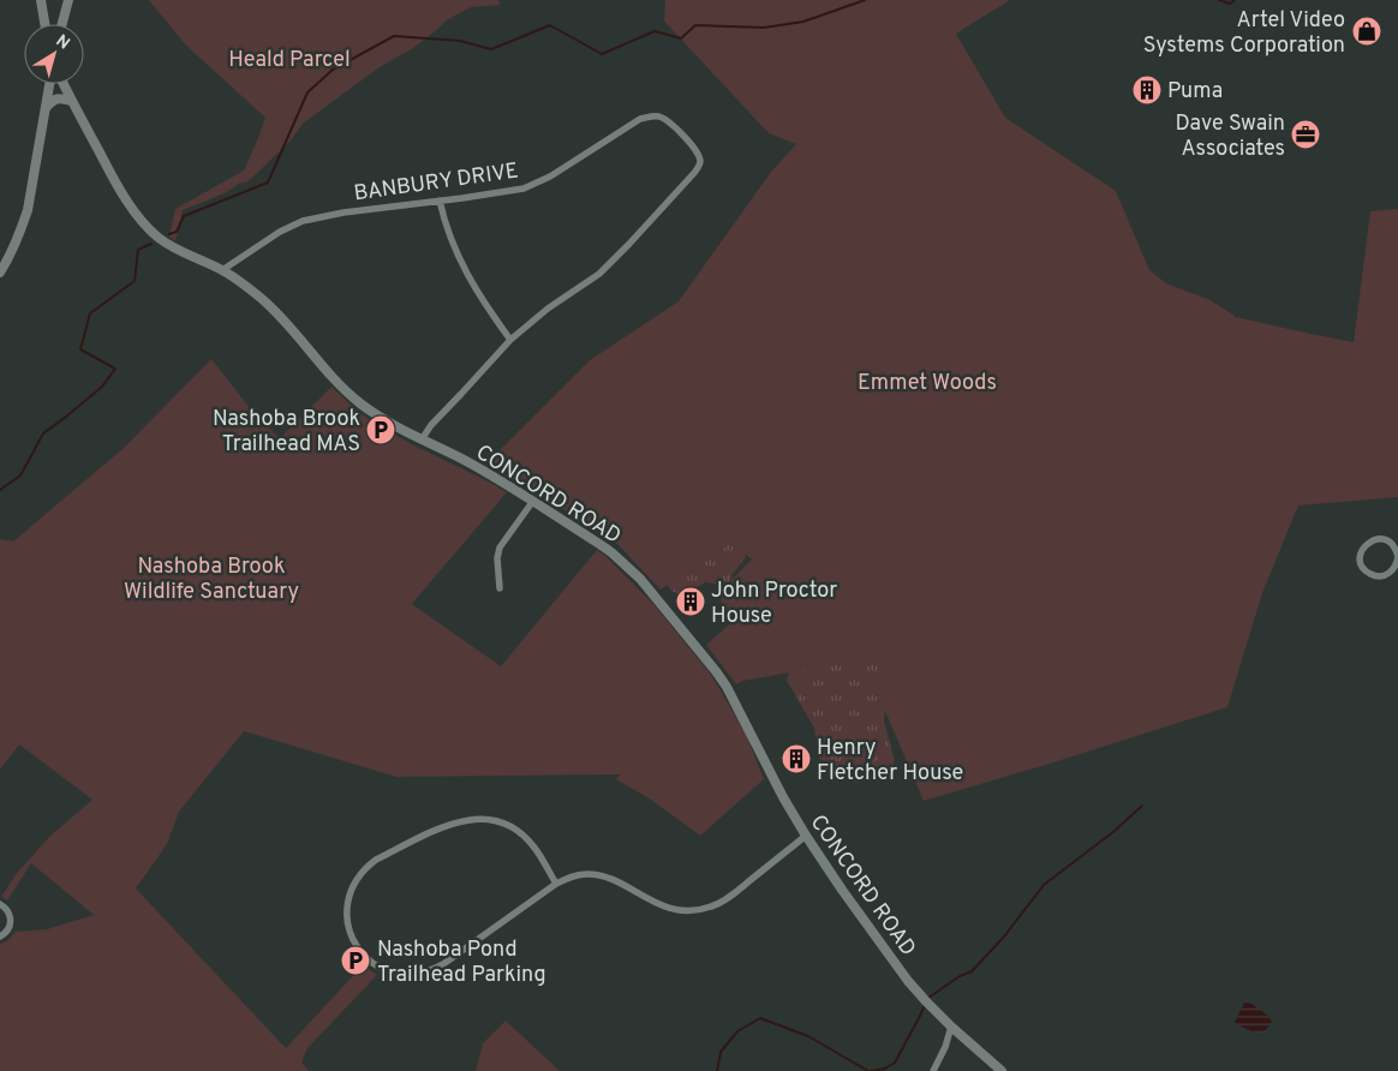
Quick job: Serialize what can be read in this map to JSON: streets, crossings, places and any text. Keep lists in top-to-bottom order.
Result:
{
  "streets": {
    "main road": ["CONCORD ROAD"],
    "street": ["BANBURY DRIVE"]
  },
  "crossings": [
    ["BANBURY DRIVE", "CONCORD ROAD"]
  ],
  "parks": ["Heald Parcel", "Emmet Woods", "Nashoba Brook Wildlife Sanctuary"],
  "places": {
    "shop": ["Artel Video Systems Corporation"],
    "building": ["Puma", "John Proctor House", "Henry Fletcher House"],
    "office": ["Dave Swain Associates"],
    "parking": ["Nashoba Brook Trailhead MAS", "Nashoba Pond Trailhead Parking"]
  },
  "north": "top right"
}
